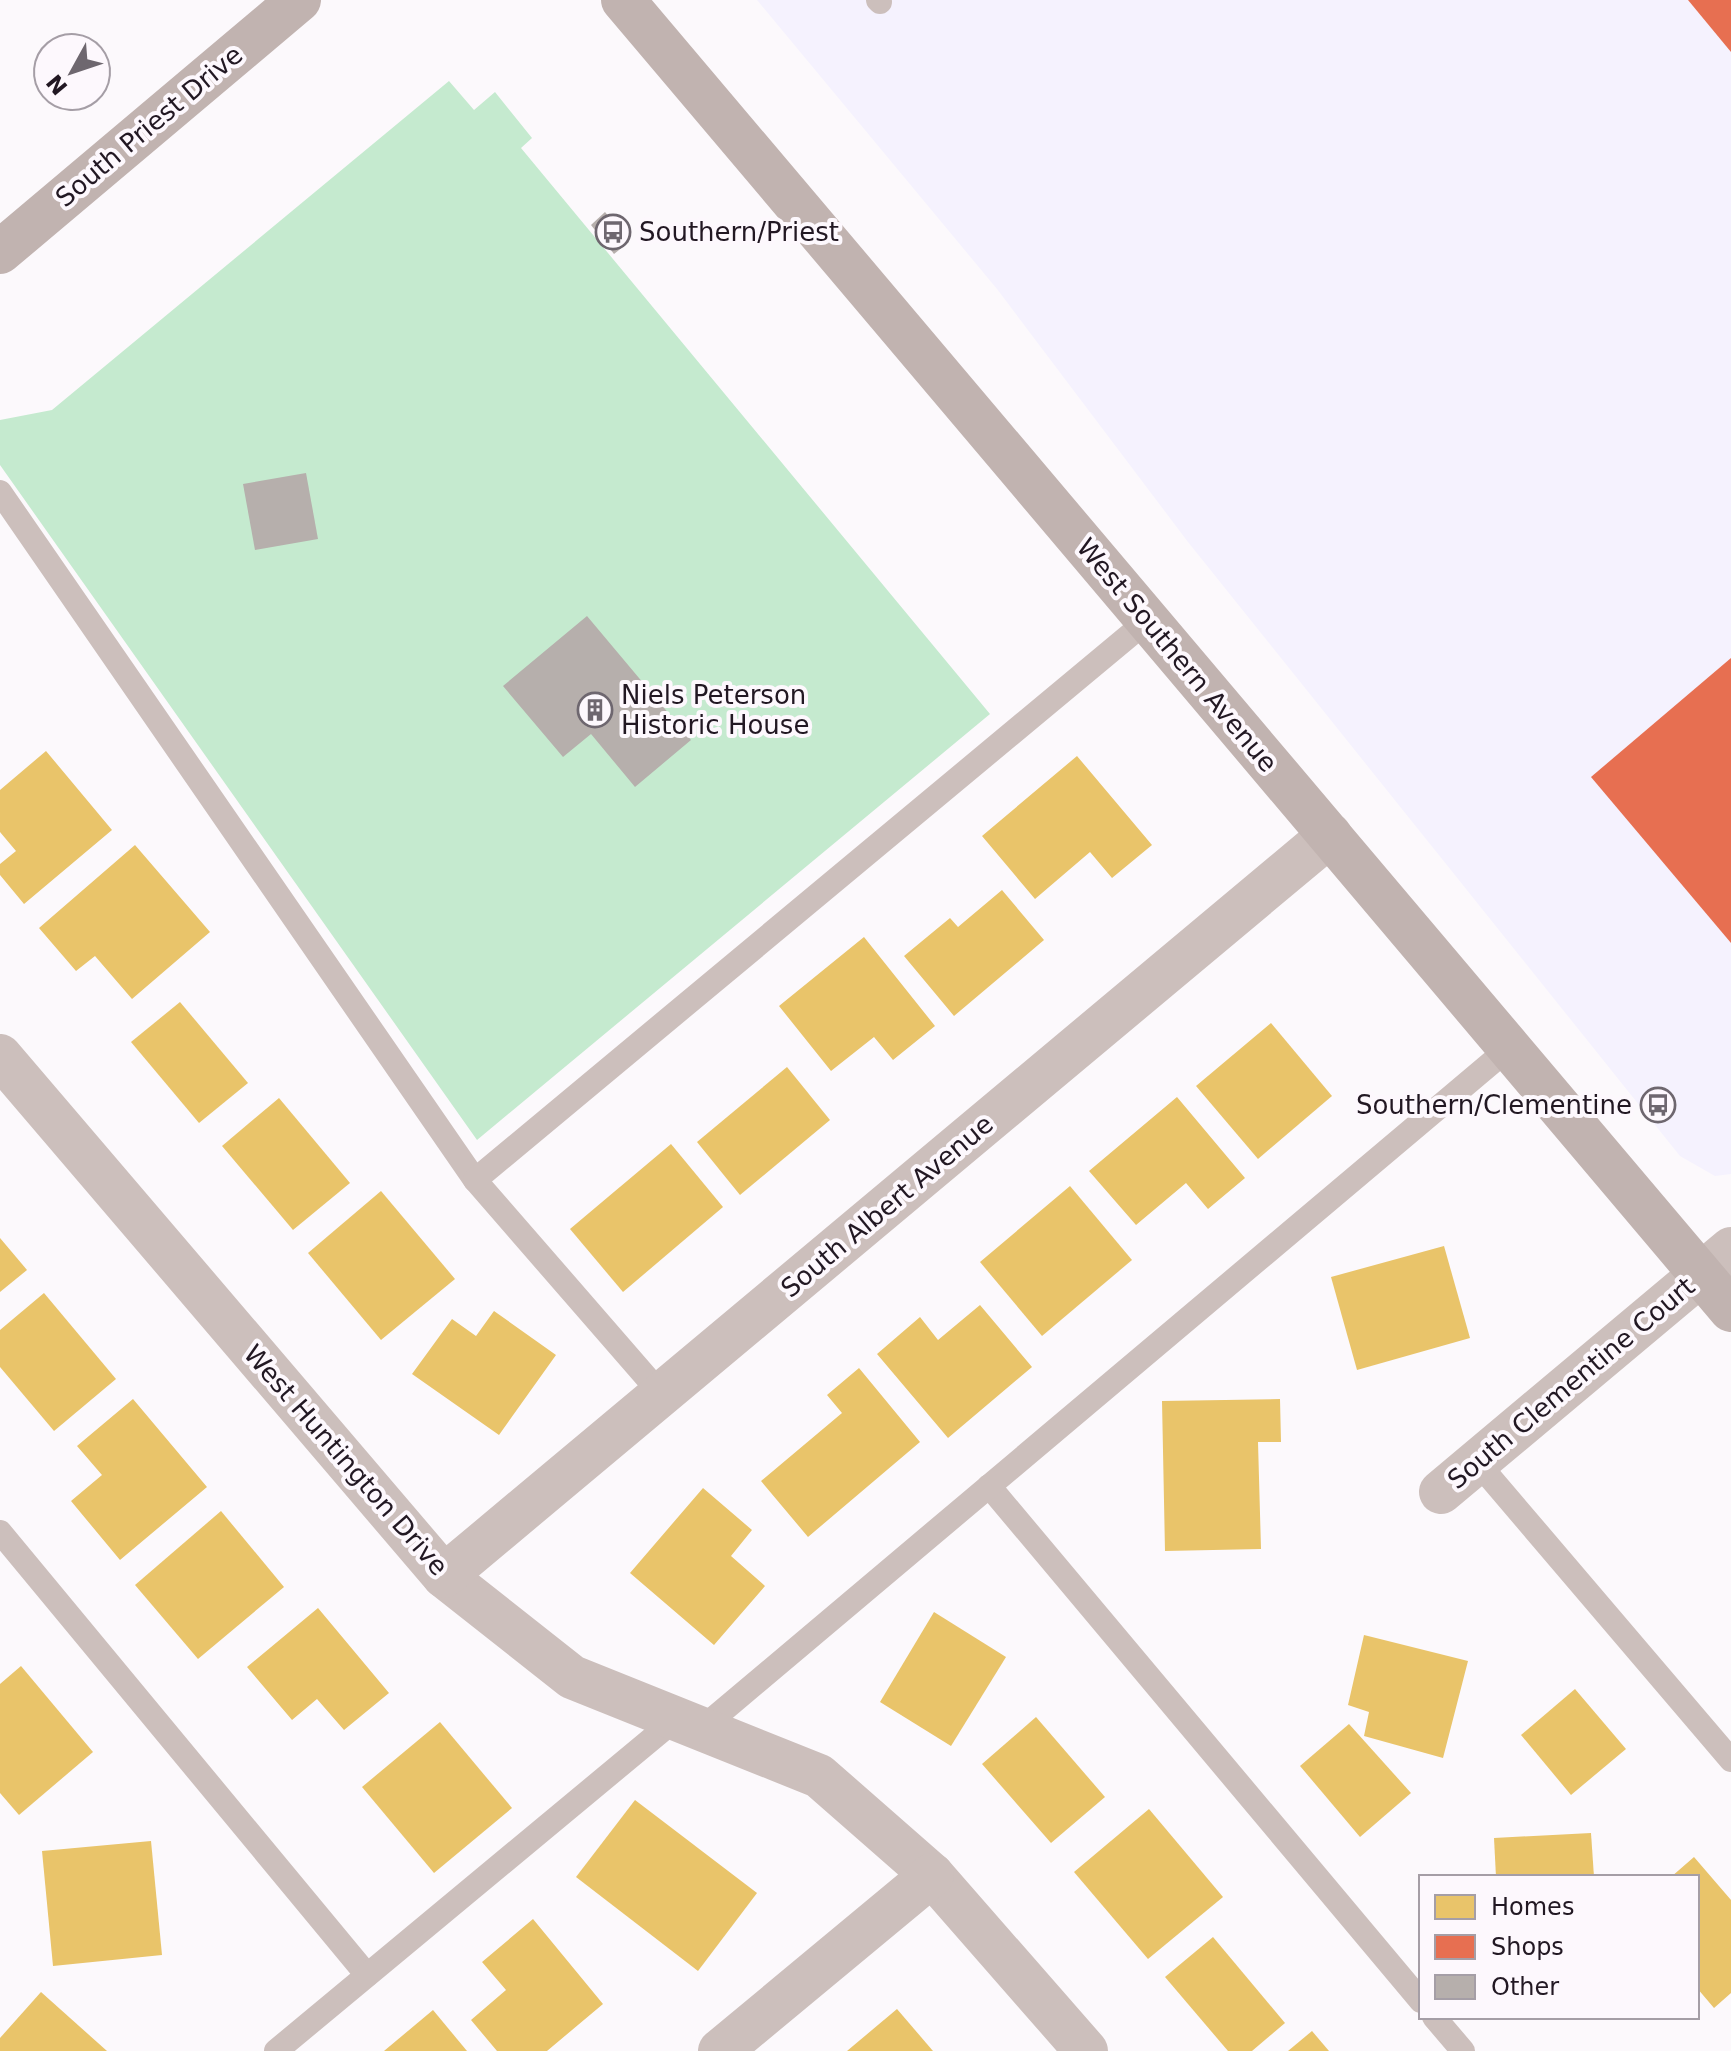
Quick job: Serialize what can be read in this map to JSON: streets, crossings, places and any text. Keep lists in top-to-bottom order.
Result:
{
  "streets": {
    "main road": ["South Priest Drive", "West Southern Avenue"],
    "street": ["South Albert Avenue", "South Clementine Court", "West Huntington Drive"]
  },
  "crossings": [
    ["West Southern Avenue", "South Albert Avenue"],
    ["West Southern Avenue", "South Clementine Court"],
    ["South Albert Avenue", "West Huntington Drive"]
  ],
  "places": {
    "bus stop": ["Southern/Priest", "Southern/Clementine"],
    "building": ["Niels Peterson Historic House"]
  },
  "legend": ["Homes", "Shops", "Other"],
  "north": "bottom left"
}
